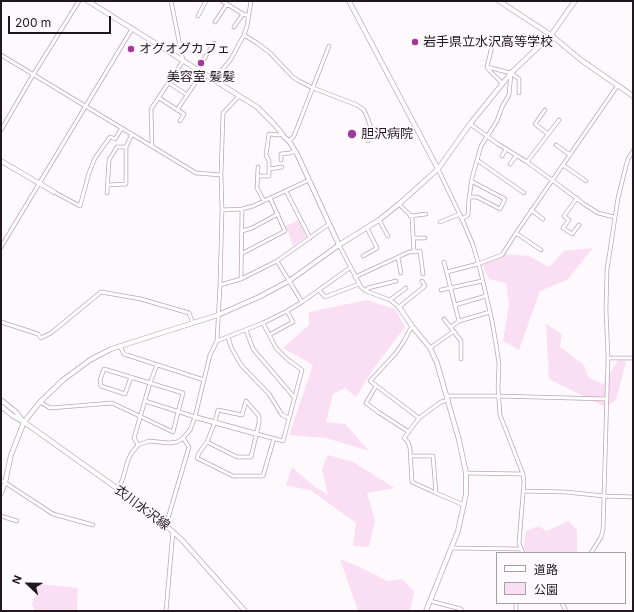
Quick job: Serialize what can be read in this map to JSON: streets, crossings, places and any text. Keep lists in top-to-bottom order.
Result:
{
  "streets": {
    "street": ["衣川水沢線"]
  },
  "places": [
    "岩手県立水沢高等学校",
    "オグオグカフェ",
    "美容室 髪髪",
    "胆沢病院"
  ],
  "legend": ["道路", "公園"],
  "scale_bar": "200 m",
  "north": "left"
}
